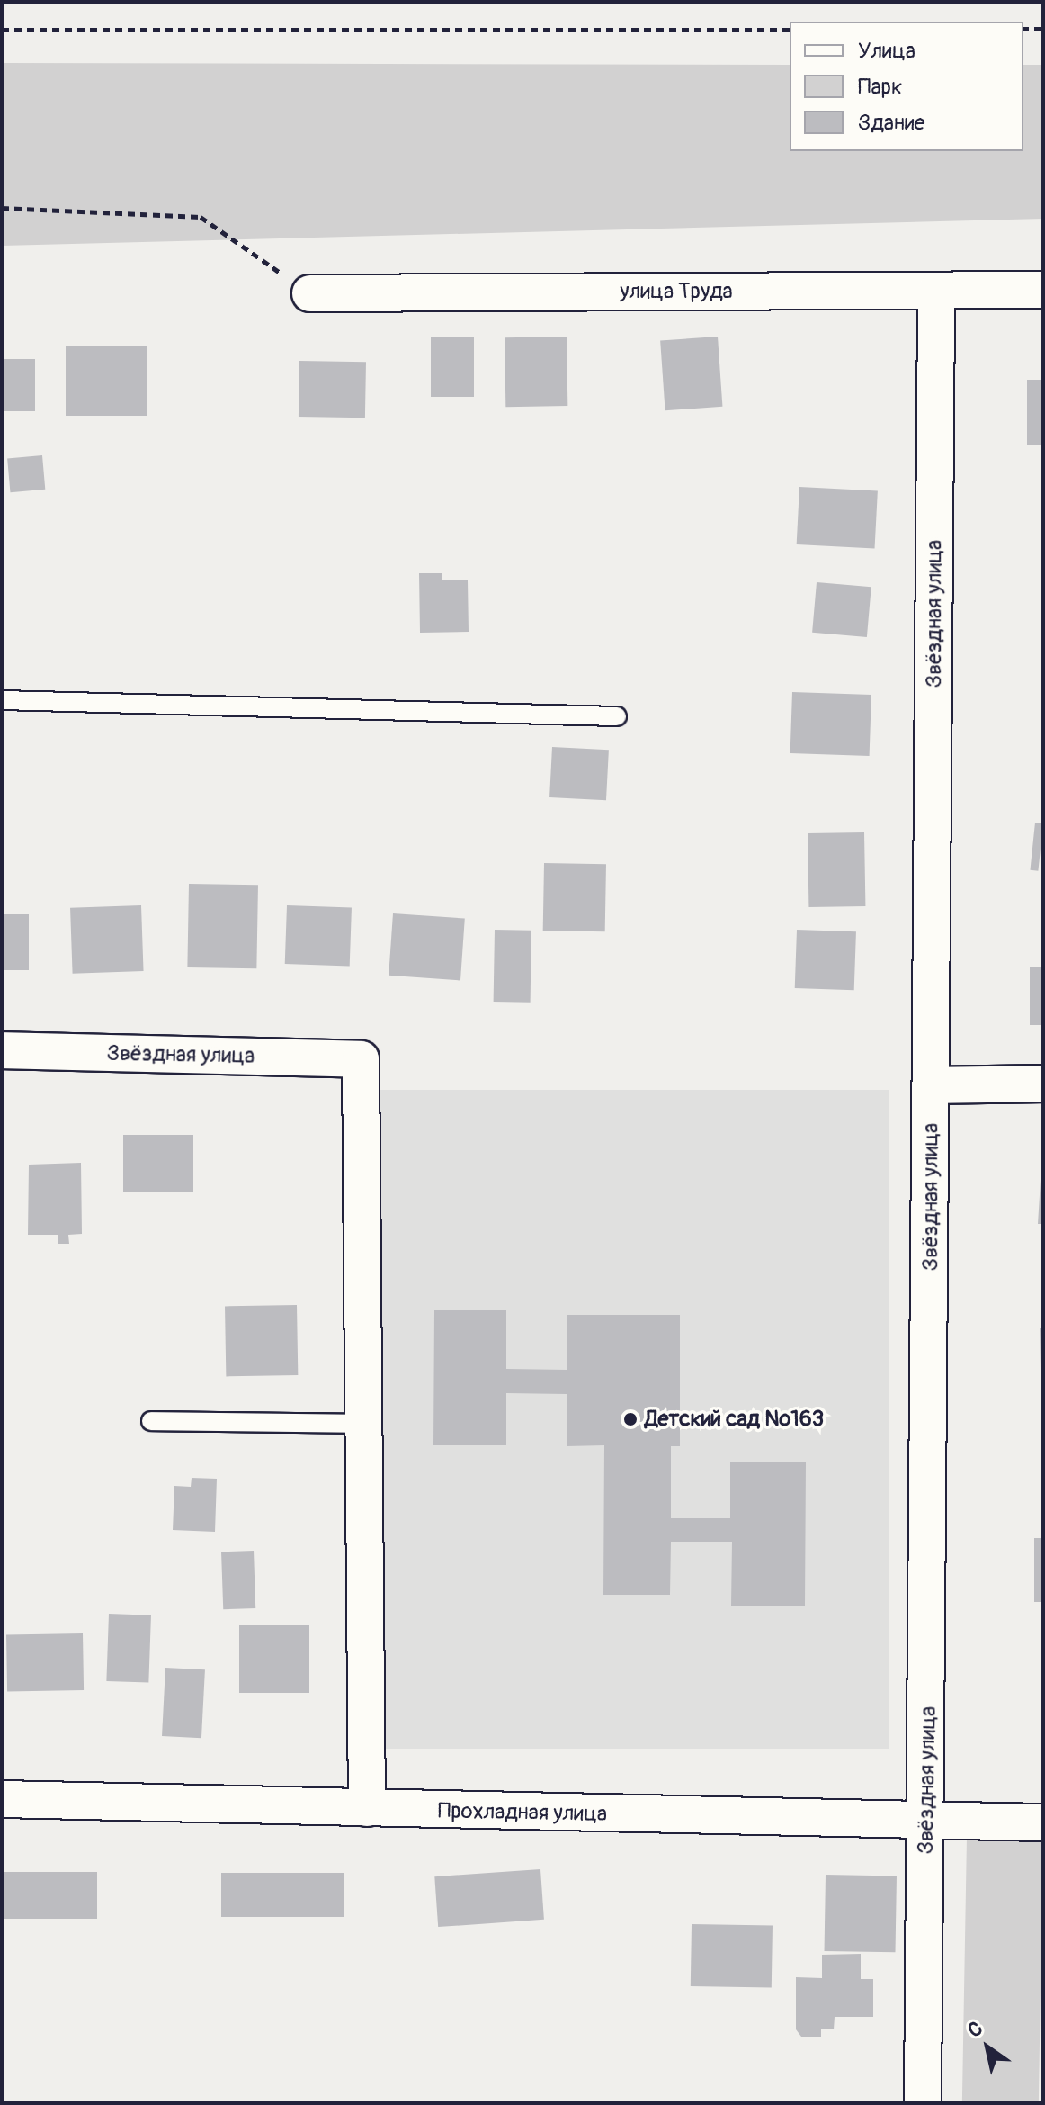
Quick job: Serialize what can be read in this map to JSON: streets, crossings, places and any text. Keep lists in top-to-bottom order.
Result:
{
  "streets": {
    "street": ["улица Труда", "Звёздная улица", "Прохладная улица"]
  },
  "crossings": [
    ["улица Труда", "Звёздная улица"],
    ["Звёздная улица", "Прохладная улица"]
  ],
  "places": ["Детский cад №163"],
  "legend": ["Улица", "Парк", "Здание"],
  "north": "top left"
}
